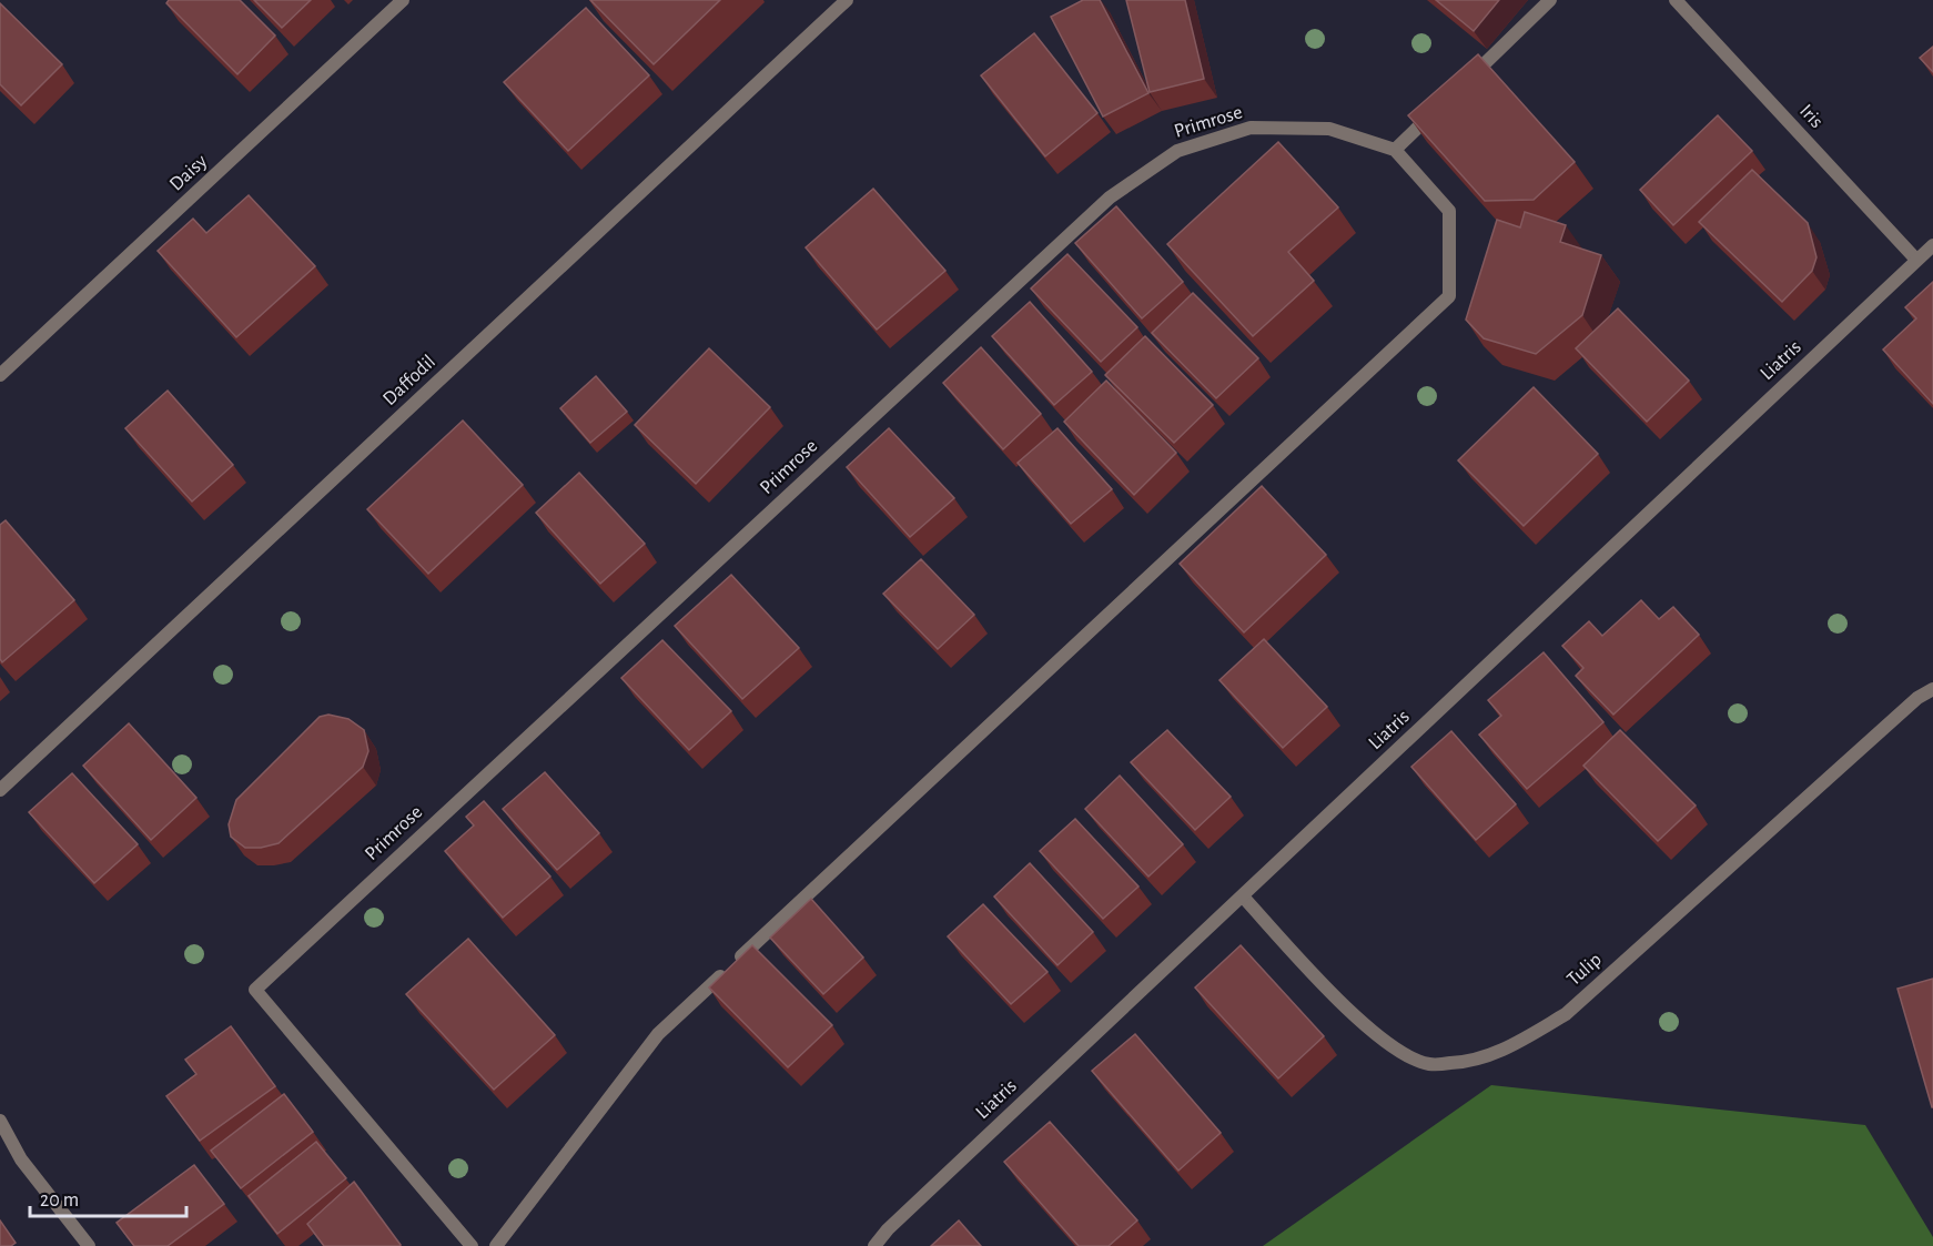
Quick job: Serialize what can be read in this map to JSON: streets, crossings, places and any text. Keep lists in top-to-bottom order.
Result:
{
  "streets": {
    "street": [
      "Iris",
      "Primrose",
      "Daisy",
      "Liatris",
      "Daffodil",
      "Tulip"
    ]
  },
  "crossings": [
    ["Iris", "Liatris"],
    ["Liatris", "Tulip"]
  ],
  "scale_bar": "20 m"
}
